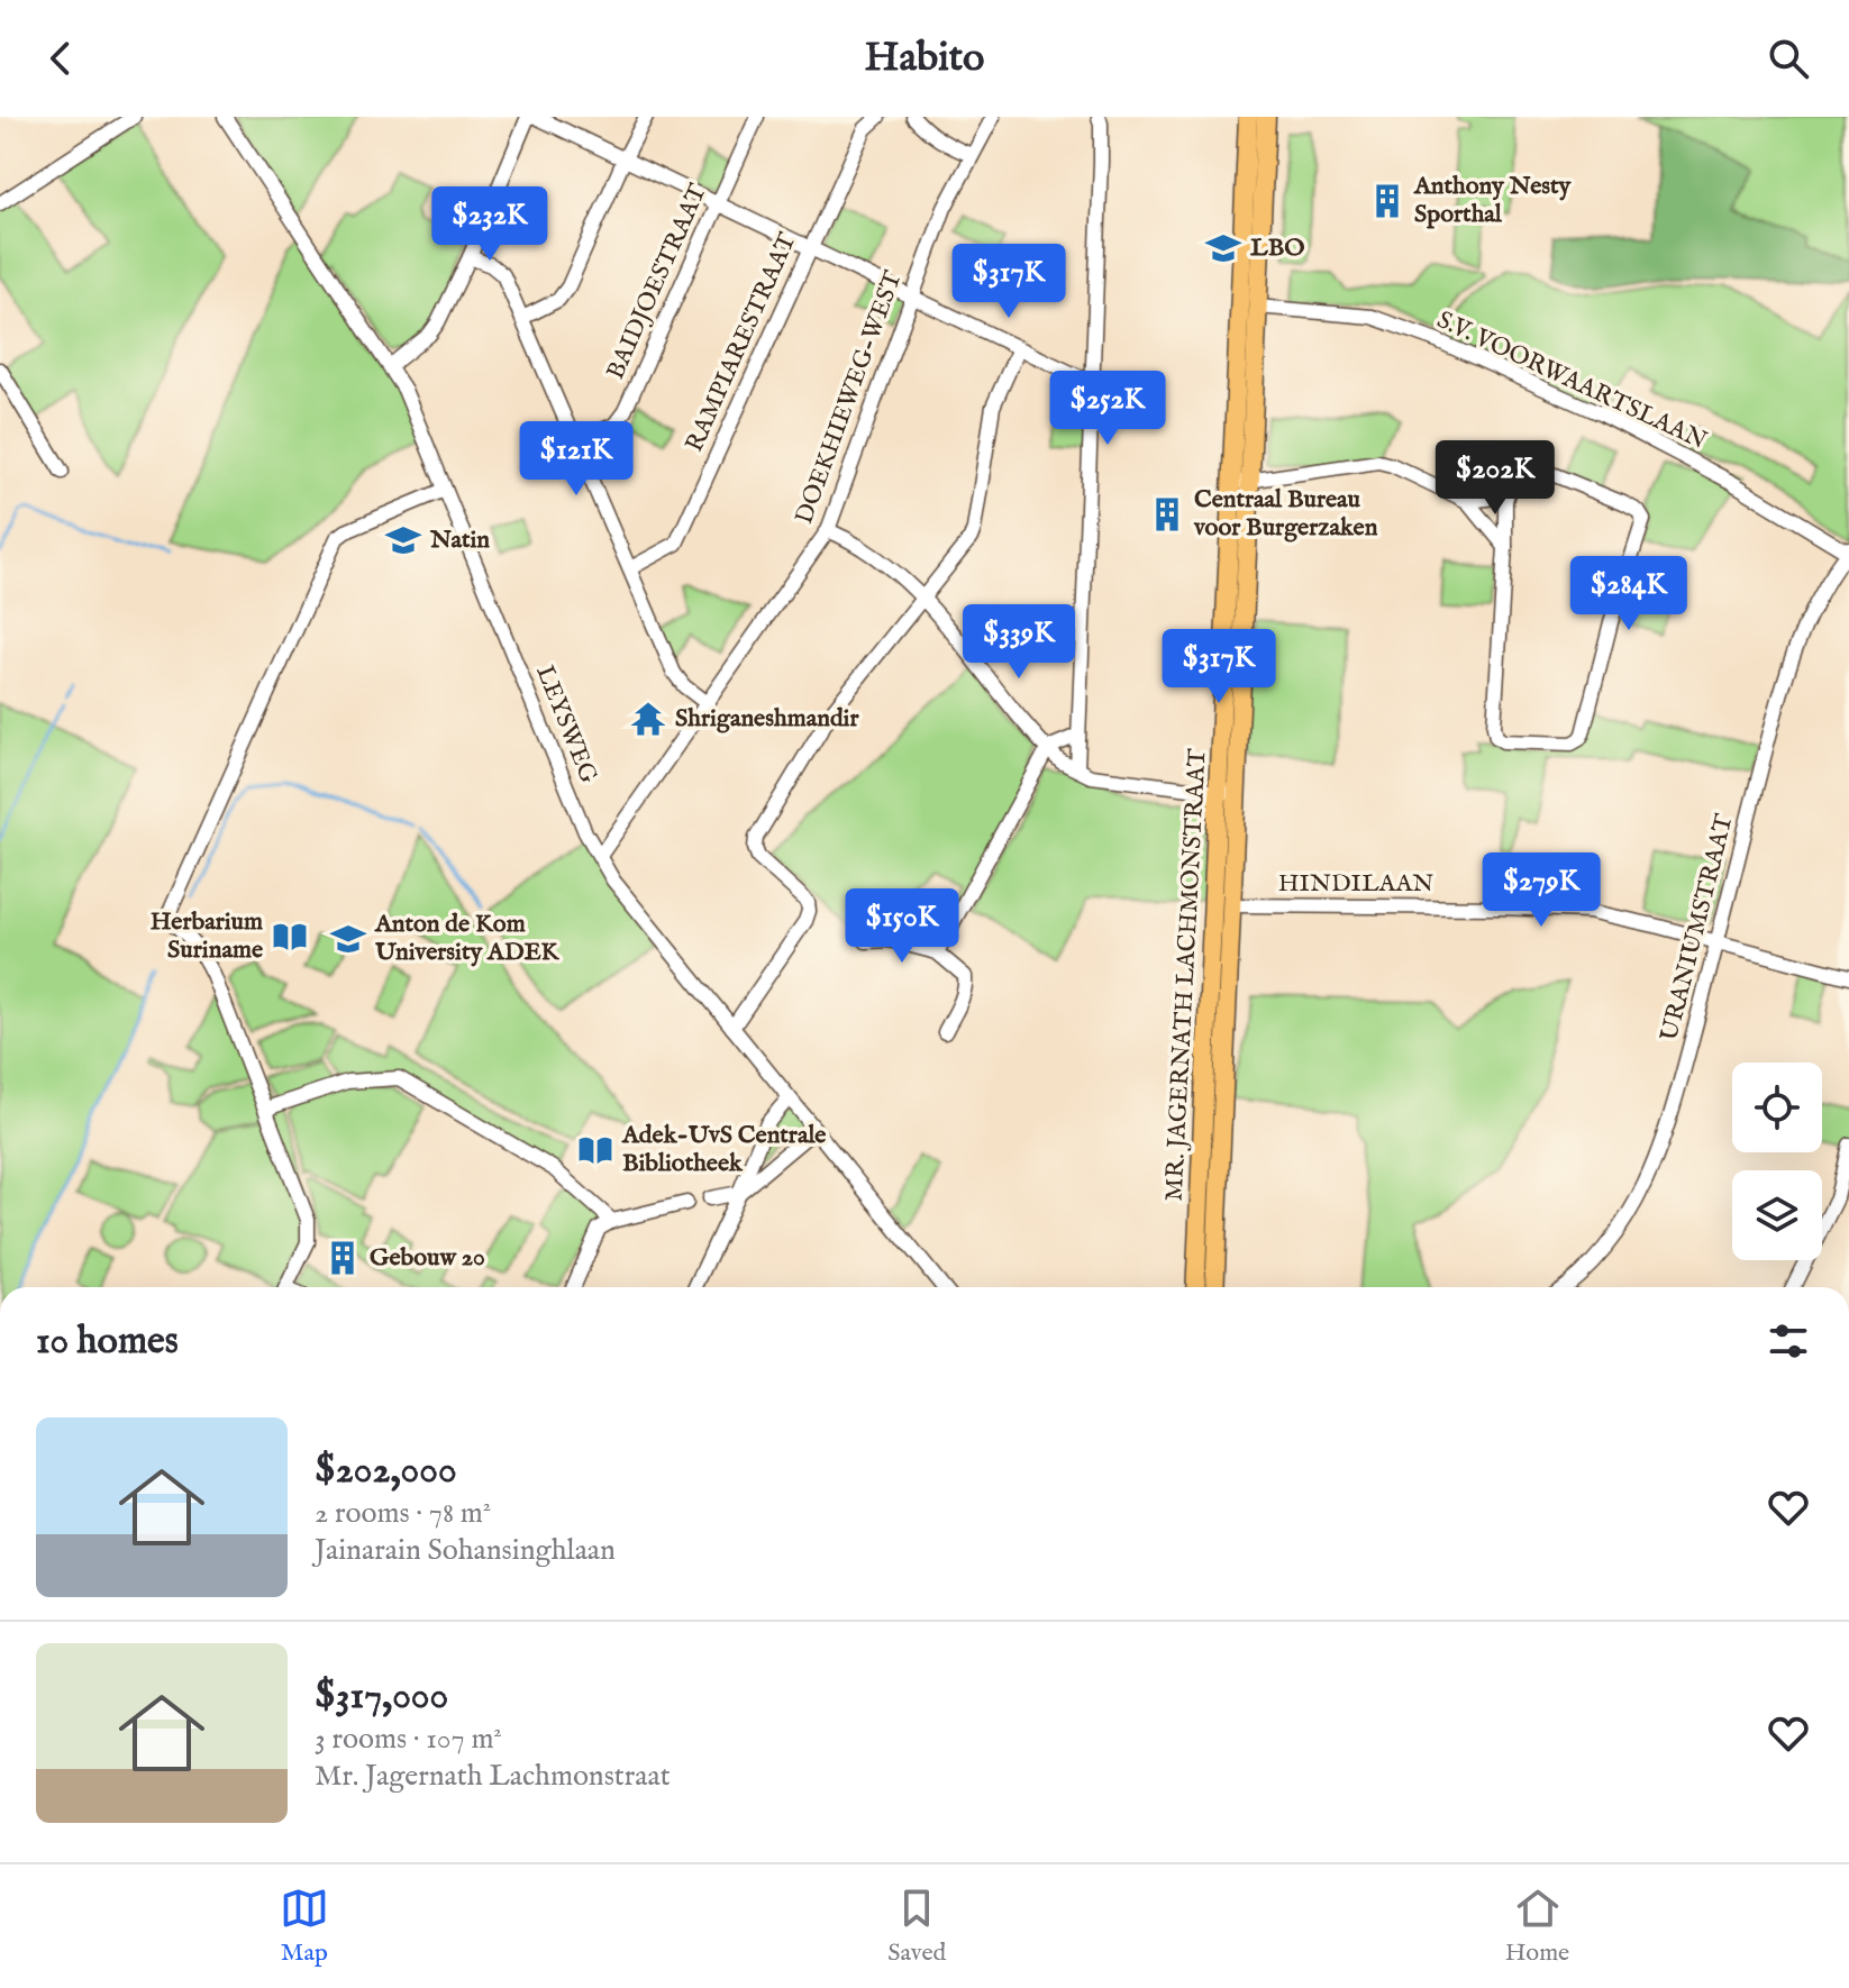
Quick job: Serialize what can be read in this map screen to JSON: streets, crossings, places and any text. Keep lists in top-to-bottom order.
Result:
{
  "streets": {
    "main road": ["MR. JAGERNATH LACHMONSTRAAT"],
    "street": [
      "BAIDJOESTRAAT",
      "RAMPIARESTRAAT",
      "S.V. VOORWAARTSLAAN",
      "DOEKHIEWEG-WEST",
      "LEYSWEG",
      "HINDILAAN",
      "URANIUMSTRAAT"
    ]
  },
  "crossings": [
    ["S.V. VOORWAARTSLAAN", "URANIUMSTRAAT"],
    ["S.V. VOORWAARTSLAAN", "MR. JAGERNATH LACHMONSTRAAT"],
    ["DOEKHIEWEG-WEST", "LEYSWEG"],
    ["HINDILAAN", "URANIUMSTRAAT"],
    ["HINDILAAN", "MR. JAGERNATH LACHMONSTRAAT"]
  ],
  "places": {
    "building": ["Anthony Nesty Sporthal", "Centraal Bureau voor Burgerzaken", "Gebouw 20"],
    "school or university": ["LBO", "Natin", "Anton de Kom University ADEK"],
    "temple": ["Shriganeshmandir"],
    "library": ["Herbarium Suriname", "Adek-UvS Centrale Bibliotheek"]
  },
  "page": {
    "header": "Habito",
    "price": [
      "$232K",
      "$317K",
      "$252K",
      "$121K",
      "$202K",
      "$284K",
      "$339K",
      "$317K",
      "$279K",
      "$150K"
    ],
    "heading": "10 homes",
    "list": [
      {
        "name": "$202,000",
        "note": "2 rooms · 78 m² · Jainarain Sohansinghlaan"
      },
      {
        "name": "$317,000",
        "note": "3 rooms · 107 m² · Mr. Jagernath Lachmonstraat"
      }
    ],
    "tabs": ["Map", "Saved", "Home"]
  }
}
